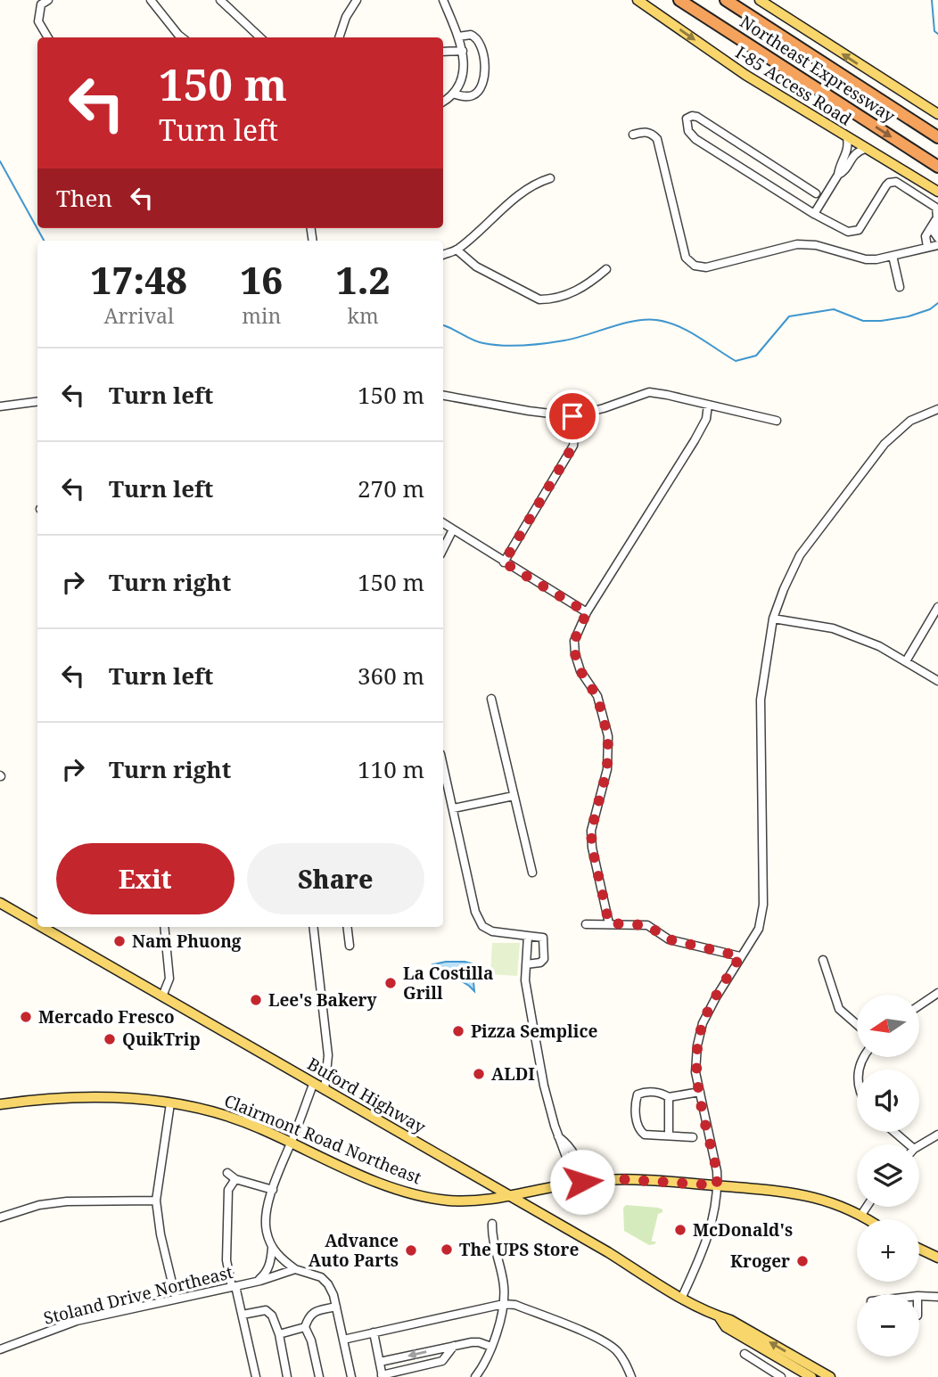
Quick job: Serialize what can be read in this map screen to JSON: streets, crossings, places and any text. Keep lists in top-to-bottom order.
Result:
{
  "streets": {
    "highway": ["Northeast Expressway"],
    "main road": ["I-85 Access Road", "Buford Highway", "Clairmont Road Northeast"],
    "street": ["Stoland Drive Northeast"]
  },
  "crossings": [
    ["Buford Highway", "Clairmont Road Northeast"]
  ],
  "places": [
    "Nam Phuong",
    "La Costilla Grill",
    "Lee's Bakery",
    "Mercado Fresco",
    "Pizza Semplice",
    "QuikTrip",
    "ALDI",
    "McDonald's",
    "The UPS Store",
    "Advance Auto Parts",
    "Kroger"
  ],
  "north": "left",
  "page": {
    "turn": ["150 m", "Turn left"],
    "then": "Then",
    "eta": [
      "17:48",
      "Arrival",
      "16",
      "min",
      "1.2",
      "km"
    ],
    "list": [
      {
        "name": "Turn left",
        "value": "150 m"
      },
      {
        "name": "Turn left",
        "value": "270 m"
      },
      {
        "name": "Turn right",
        "value": "150 m"
      },
      {
        "name": "Turn left",
        "value": "360 m"
      },
      {
        "name": "Turn right",
        "value": "110 m"
      }
    ],
    "buttons": ["Exit", "Share"],
    "map_buttons": ["+", "−"]
  }
}
